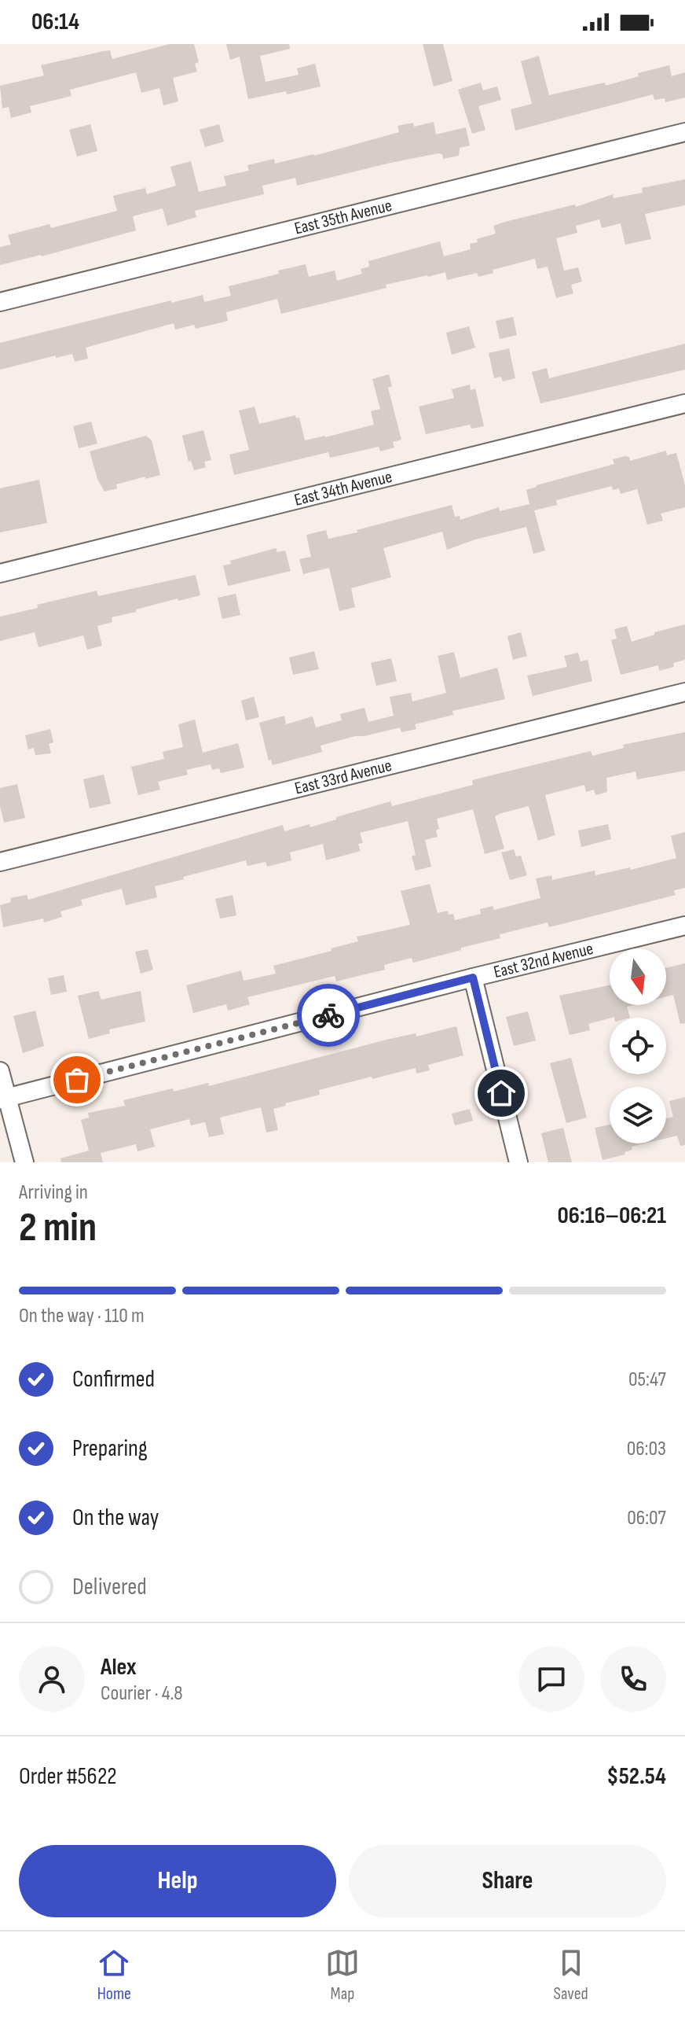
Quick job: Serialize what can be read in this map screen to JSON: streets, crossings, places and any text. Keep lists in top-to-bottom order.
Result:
{
  "streets": {
    "street": [
      "East 35th Avenue",
      "East 34th Avenue",
      "East 33rd Avenue",
      "East 32nd Avenue"
    ]
  },
  "north": "bottom",
  "page": {
    "status": "06:14",
    "heading": ["2 min", "Arriving in", "06:16–06:21"],
    "panel": [
      "Alex",
      "Courier · 4.8",
      "Order #5622",
      "$52.54"
    ],
    "bar": "On the way · 110 m",
    "list": [
      ["Confirmed", "05:47"],
      ["Preparing", "06:03"],
      ["On the way", "06:07"],
      "Delivered"
    ],
    "buttons": ["Help", "Share"],
    "tabs": ["Home", "Map", "Saved"]
  }
}
